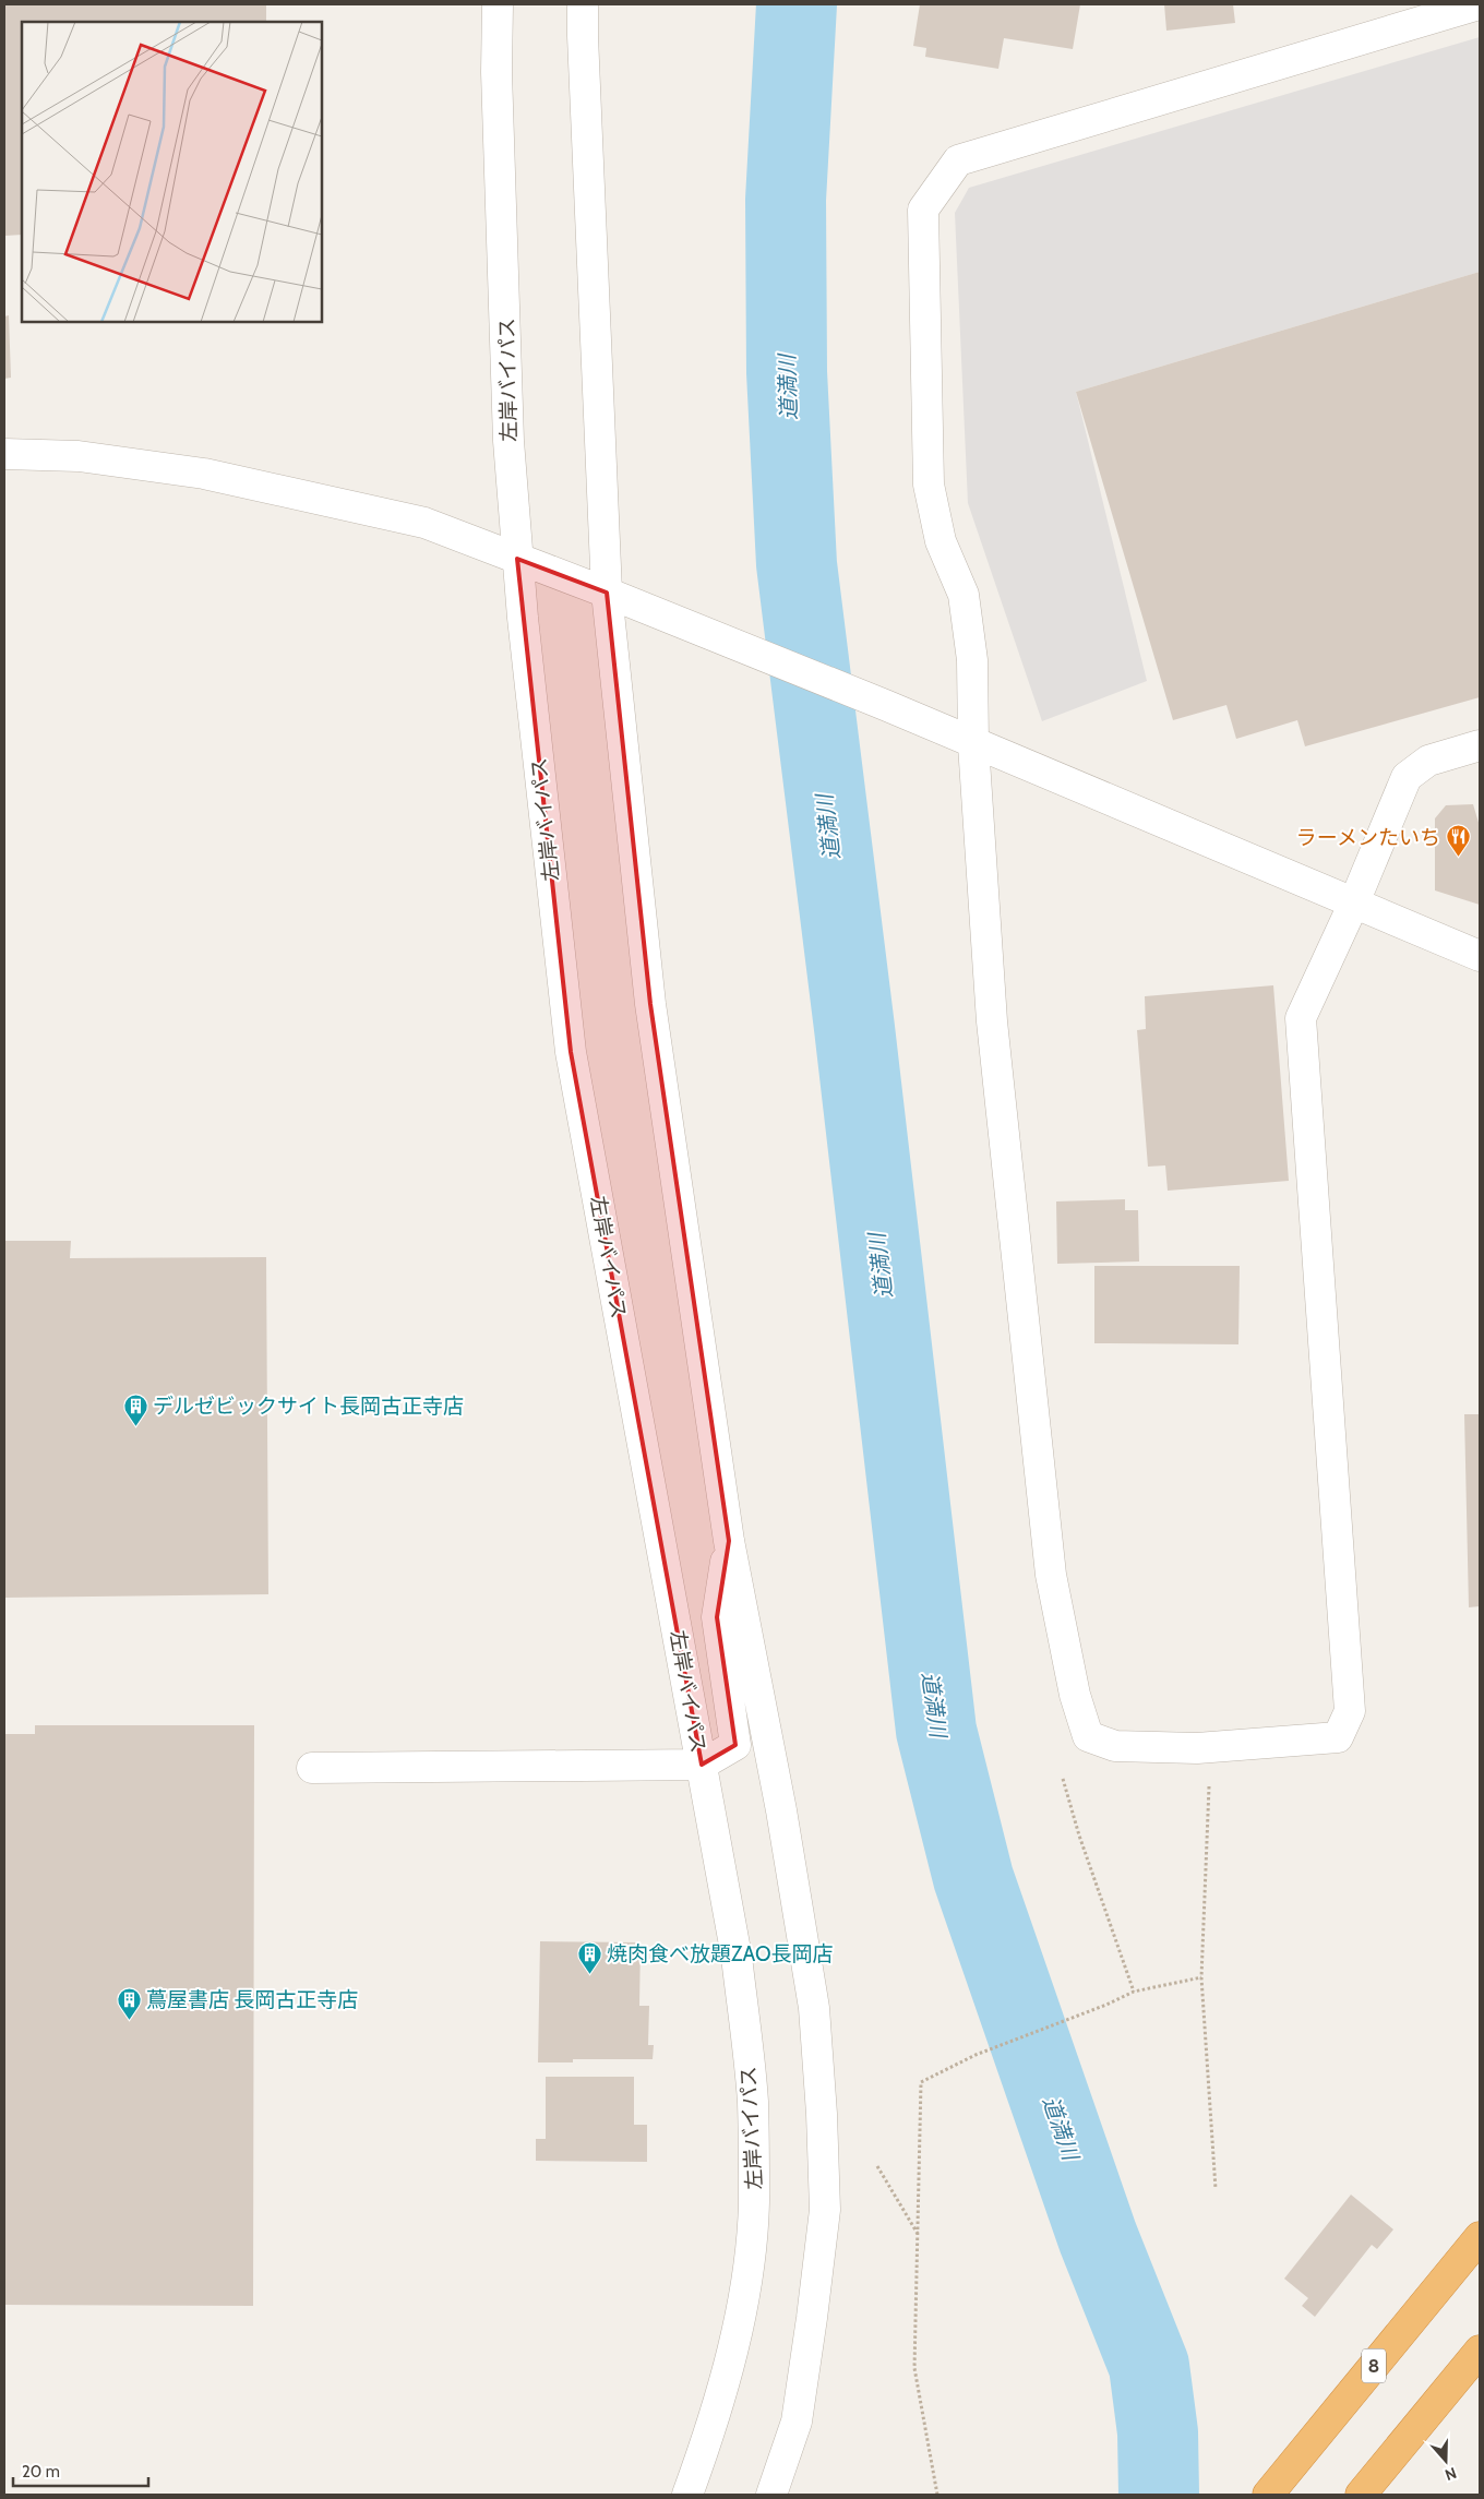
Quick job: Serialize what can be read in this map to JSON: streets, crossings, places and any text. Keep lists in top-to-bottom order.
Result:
{
  "streets": {
    "highway": ["8"],
    "street": ["左岸バイパス"]
  },
  "water": ["道満川"],
  "places": {
    "restaurant": ["ラーメンたいち"],
    "building": ["デルゼビックサイト長岡古正寺店", "焼肉食べ放題ZAO長岡店", "蔦屋書店 長岡古正寺店"]
  },
  "scale_bar": "20 m",
  "north": "bottom"
}
